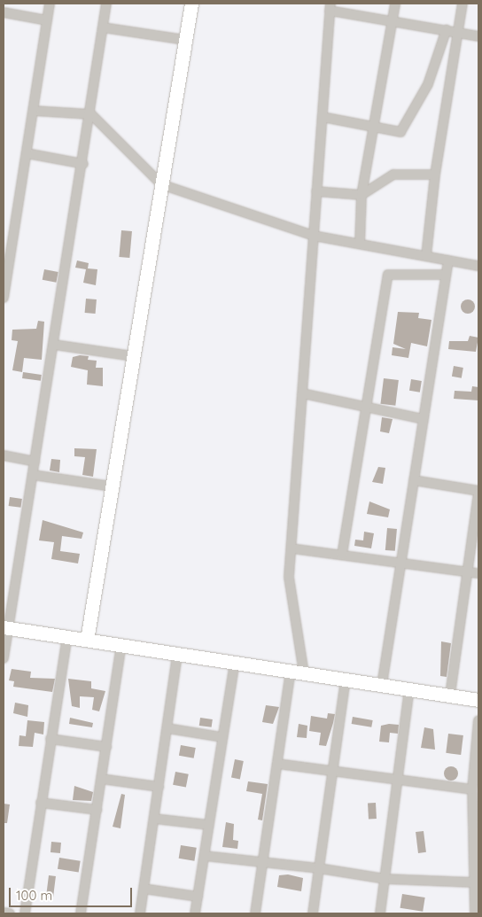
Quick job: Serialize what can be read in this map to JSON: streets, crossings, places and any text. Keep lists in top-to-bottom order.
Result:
{
  "scale_bar": "100 m"
}
